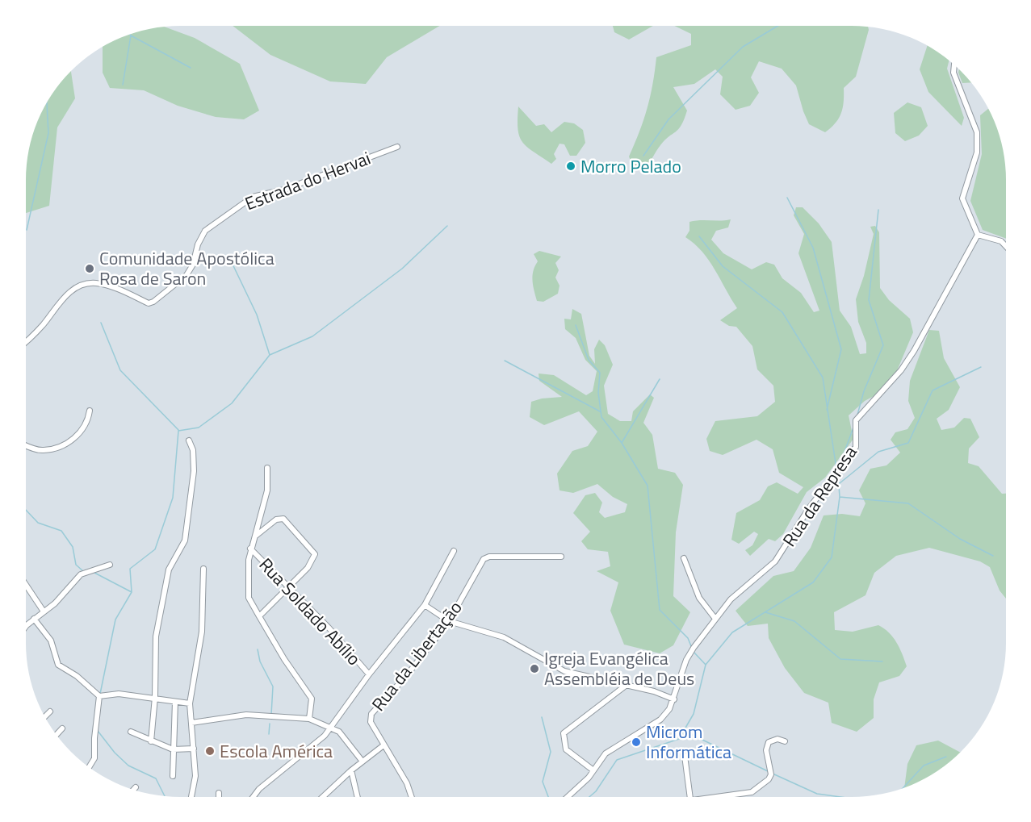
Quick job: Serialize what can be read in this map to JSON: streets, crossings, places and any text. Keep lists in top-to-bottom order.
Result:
{
  "streets": {
    "street": [
      "Estrada do Hervai",
      "Rua da Represa",
      "Rua Soldado Abílio",
      "Rua da Libertação"
    ]
  },
  "places": [
    "Morro Pelado",
    "Comunidade Apostólica Rosa de Saron",
    "Igreja Evangélica Assembléia de Deus",
    "Microm Informática",
    "Escola América"
  ]
}
